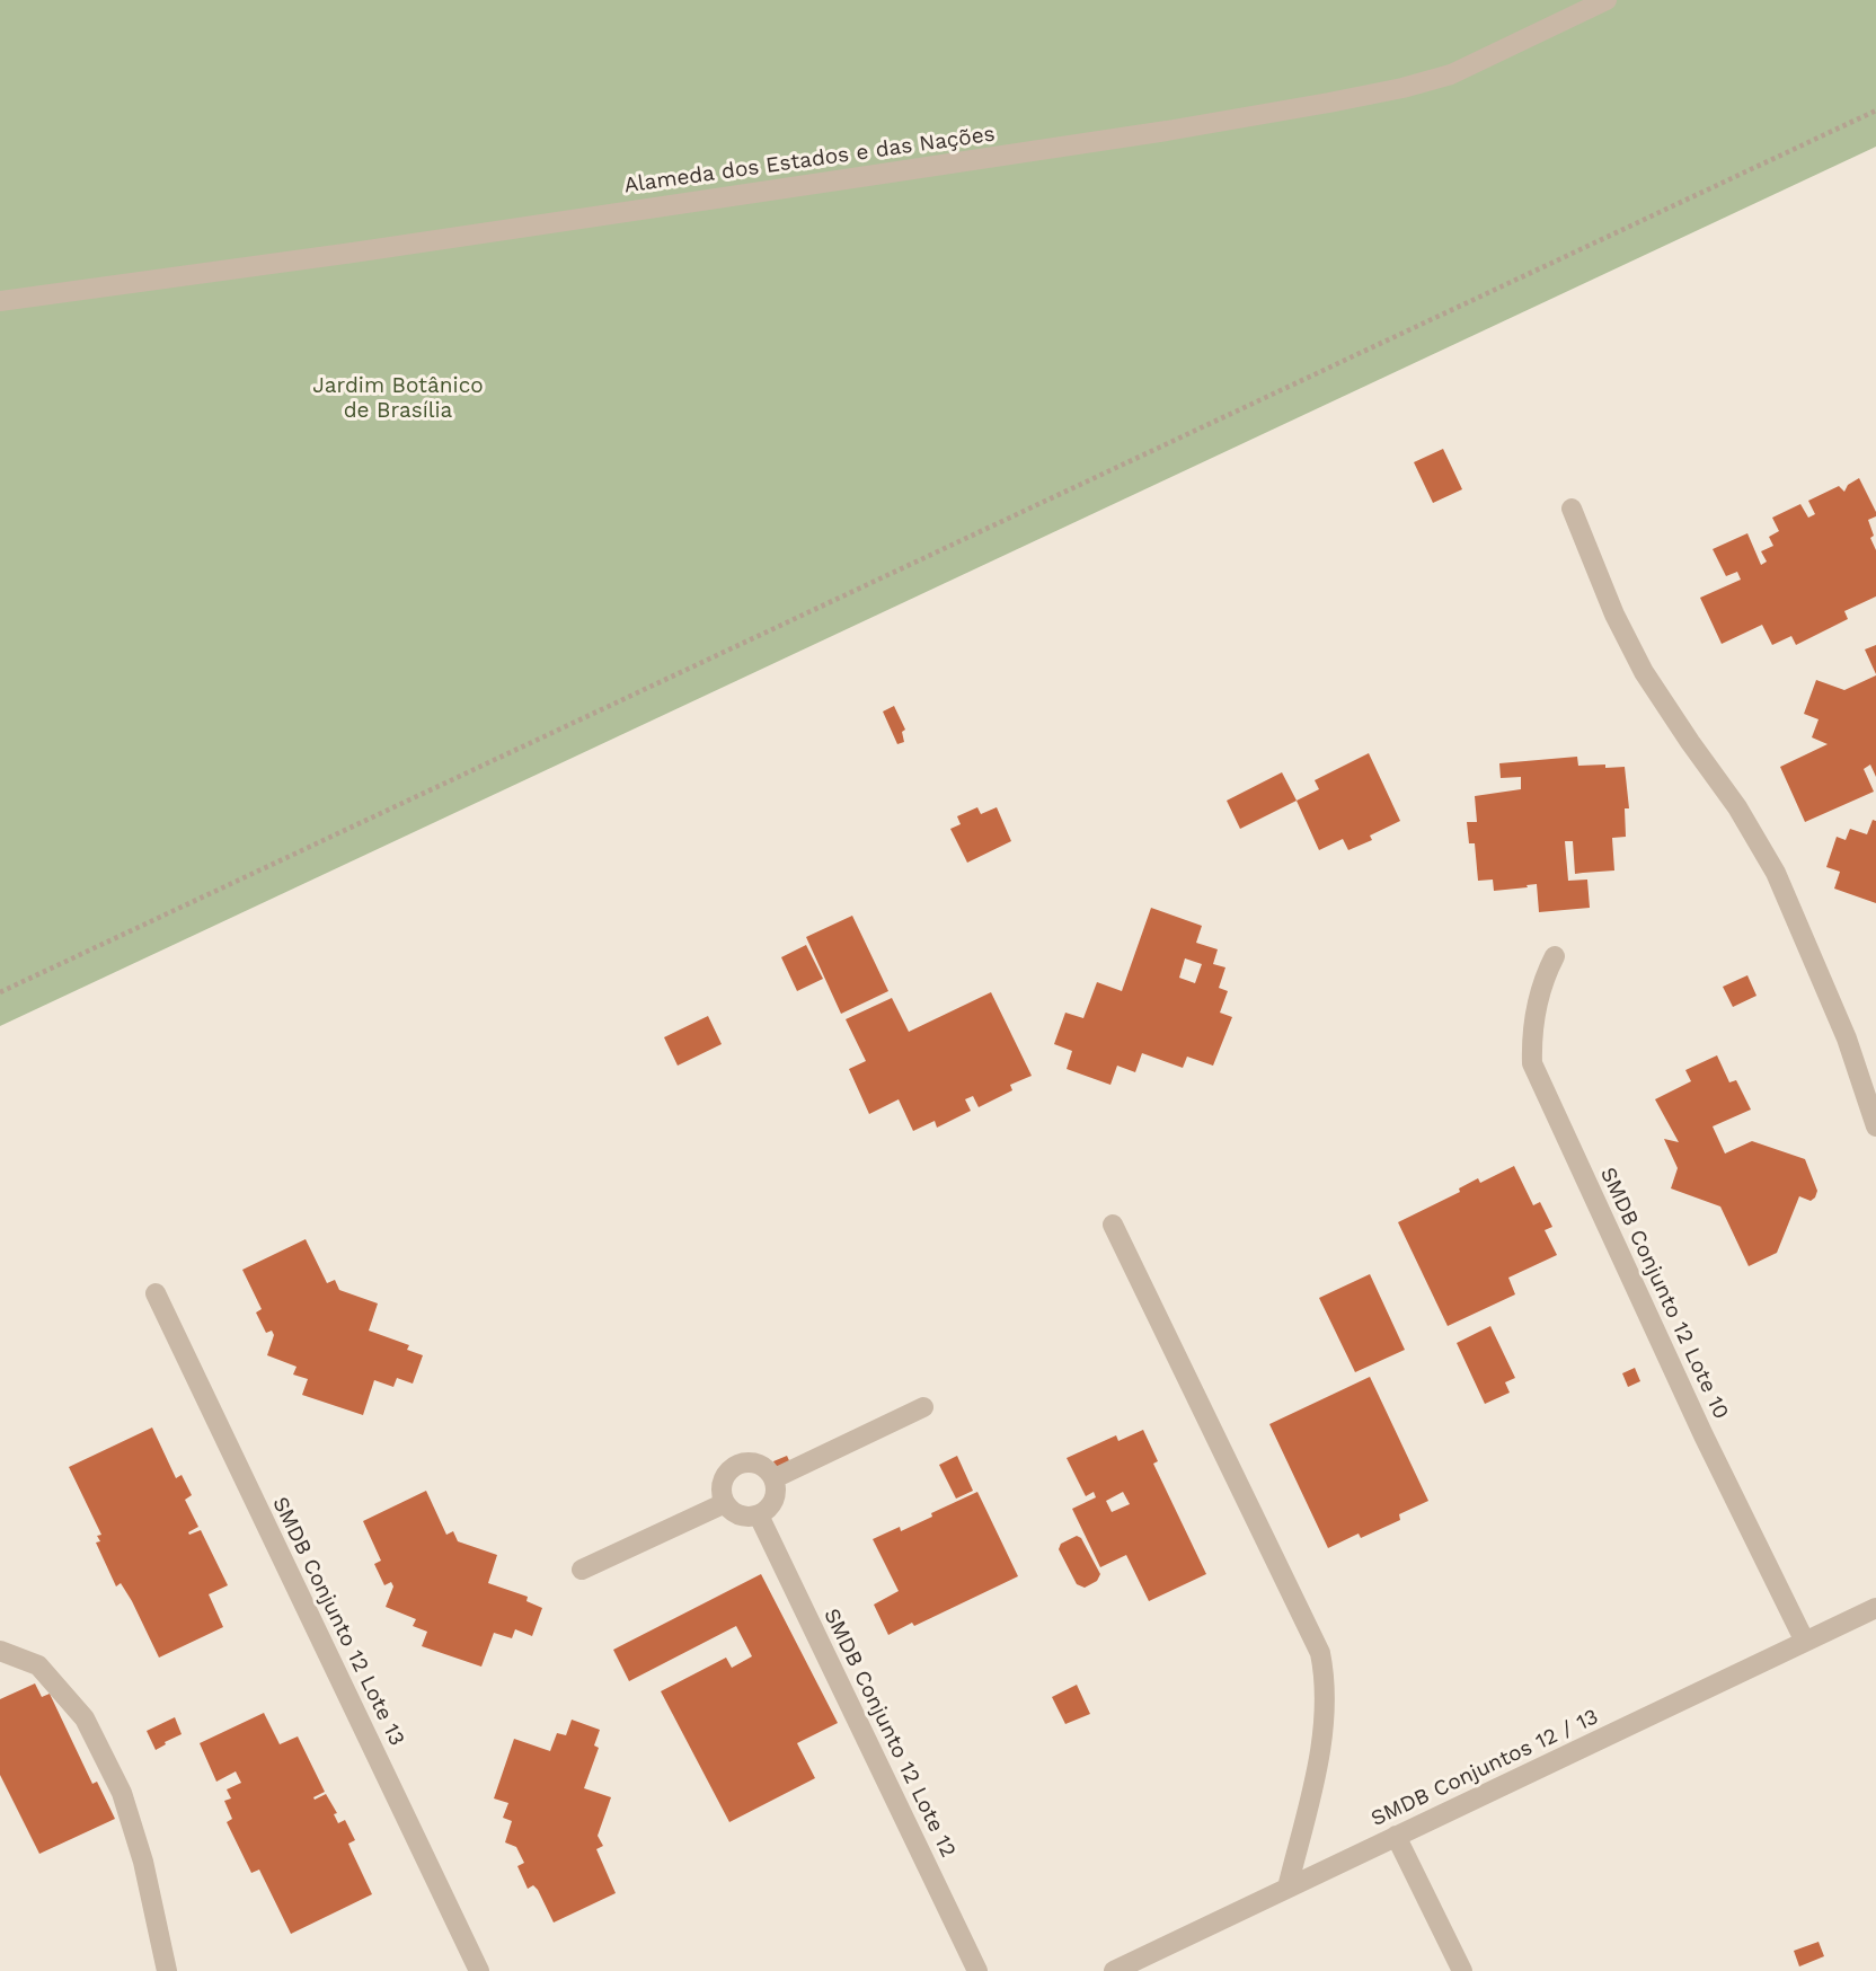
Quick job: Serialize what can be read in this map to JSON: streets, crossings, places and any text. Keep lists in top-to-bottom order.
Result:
{
  "streets": {
    "street": [
      "Alameda dos Estados e das Nações",
      "SMDB Conjunto 12 Lote 10",
      "SMDB Conjunto 12 Lote 13",
      "SMDB Conjunto 12 Lote 12",
      "SMDB Conjuntos 12 / 13"
    ]
  },
  "crossings": [
    ["SMDB Conjunto 12 Lote 10", "SMDB Conjuntos 12 / 13"]
  ],
  "parks": ["Jardim Botânico de Brasília"]
}
